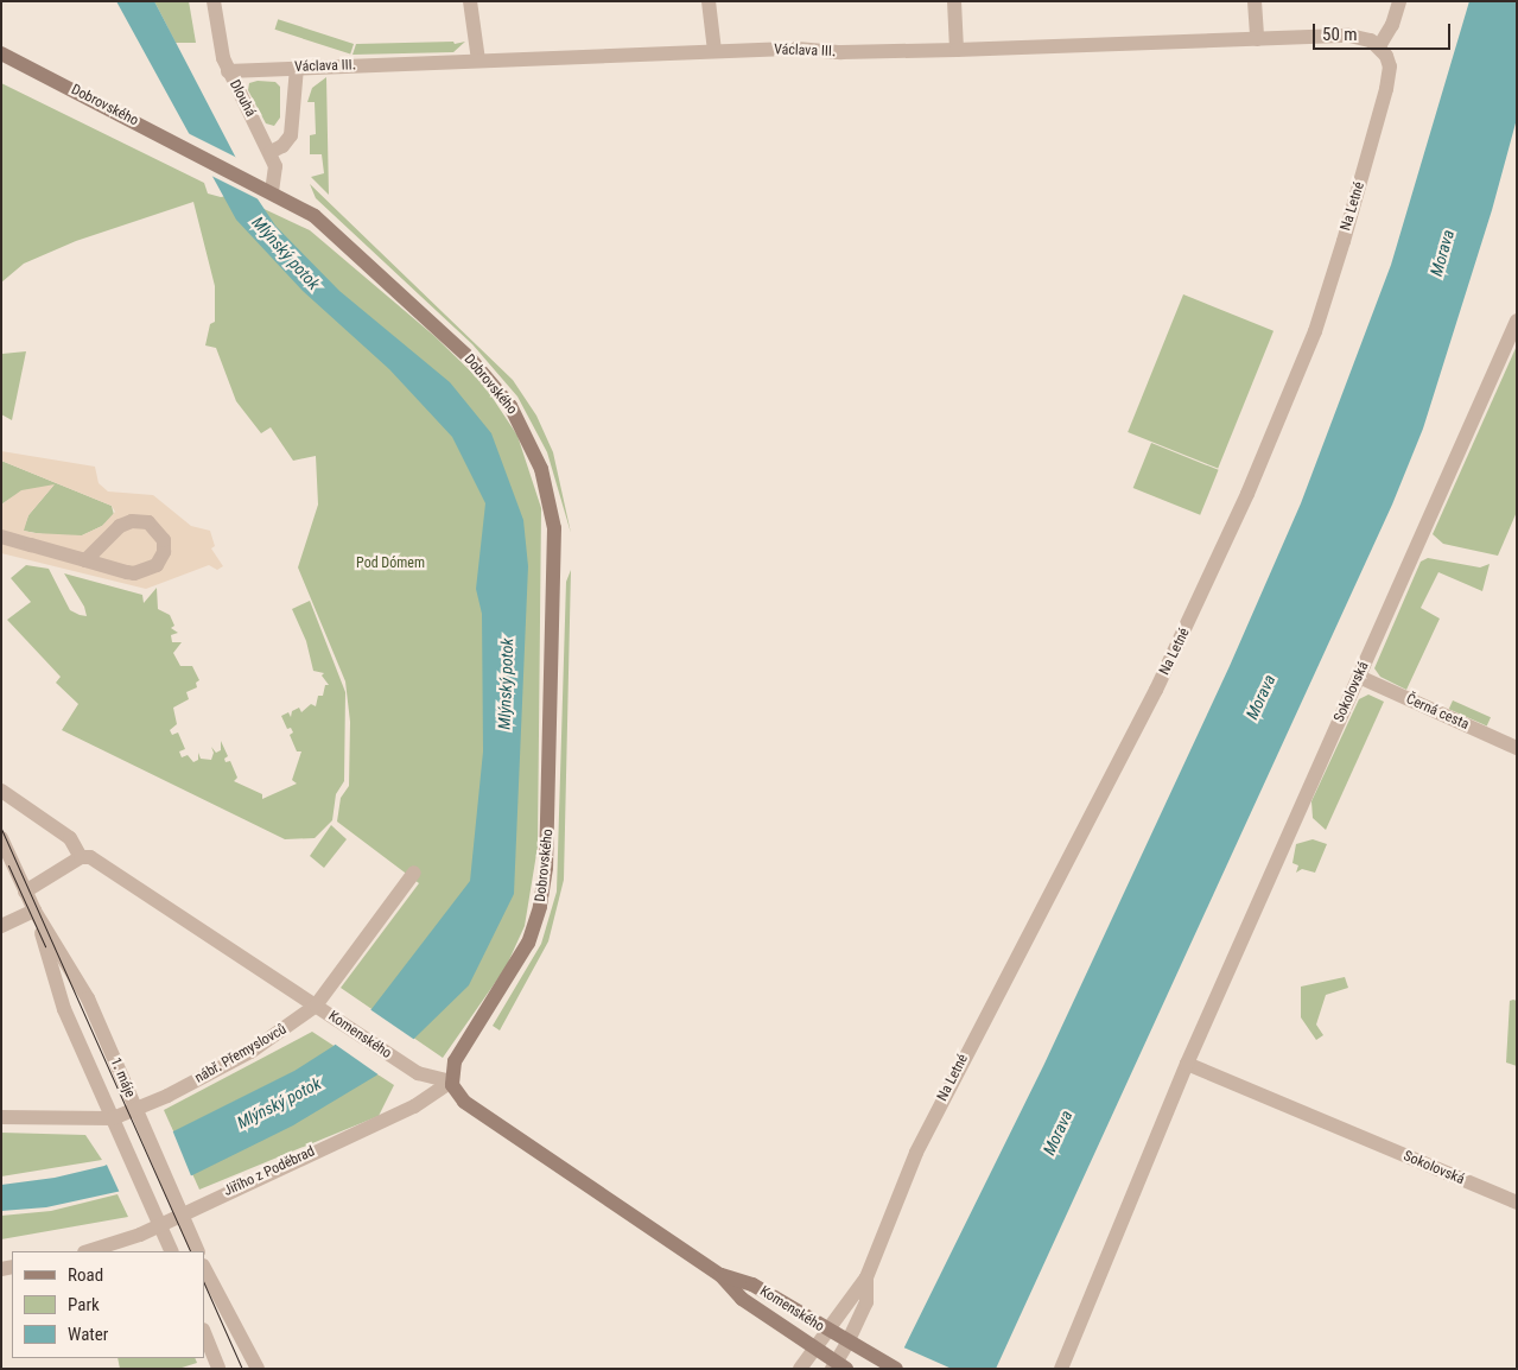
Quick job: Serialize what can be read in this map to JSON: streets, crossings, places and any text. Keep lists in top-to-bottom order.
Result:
{
  "streets": {
    "main road": ["Dobrovského", "Komenského"],
    "street": [
      "Václava III.",
      "Dlouhá",
      "Na Letné",
      "Sokolovská",
      "Černá cesta",
      "nábř. Přemyslovců",
      "1. máje",
      "Jiřího z Poděbrad"
    ]
  },
  "crossings": [
    ["Václava III.", "Dlouhá"],
    ["Václava III.", "Na Letné"],
    ["Dlouhá", "Dobrovského"],
    ["Dobrovského", "Komenského"],
    ["Dobrovského", "Jiřího z Poděbrad"],
    ["Na Letné", "Komenského"],
    ["Sokolovská", "Černá cesta"],
    ["Komenského", "nábř. Přemyslovců"],
    ["Komenského", "Jiřího z Poděbrad"],
    ["nábř. Přemyslovců", "1. máje"],
    ["1. máje", "Jiřího z Poděbrad"]
  ],
  "water": ["Mlýnský potok", "Morava"],
  "parks": ["Pod Dómem"],
  "legend": ["Road", "Park", "Water"],
  "scale_bar": "50 m"
}
